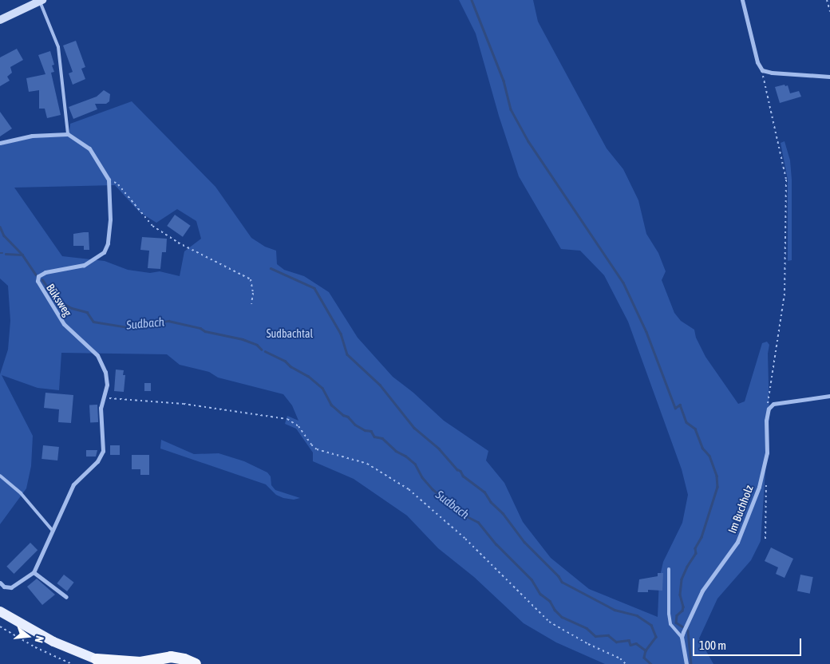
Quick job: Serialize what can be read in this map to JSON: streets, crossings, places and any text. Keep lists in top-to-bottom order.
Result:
{
  "streets": {
    "street": ["Büksweg", "Im Buchholz"]
  },
  "water": ["Sudbach"],
  "parks": ["Sudbachtal"],
  "scale_bar": "100 m",
  "north": "right"
}
